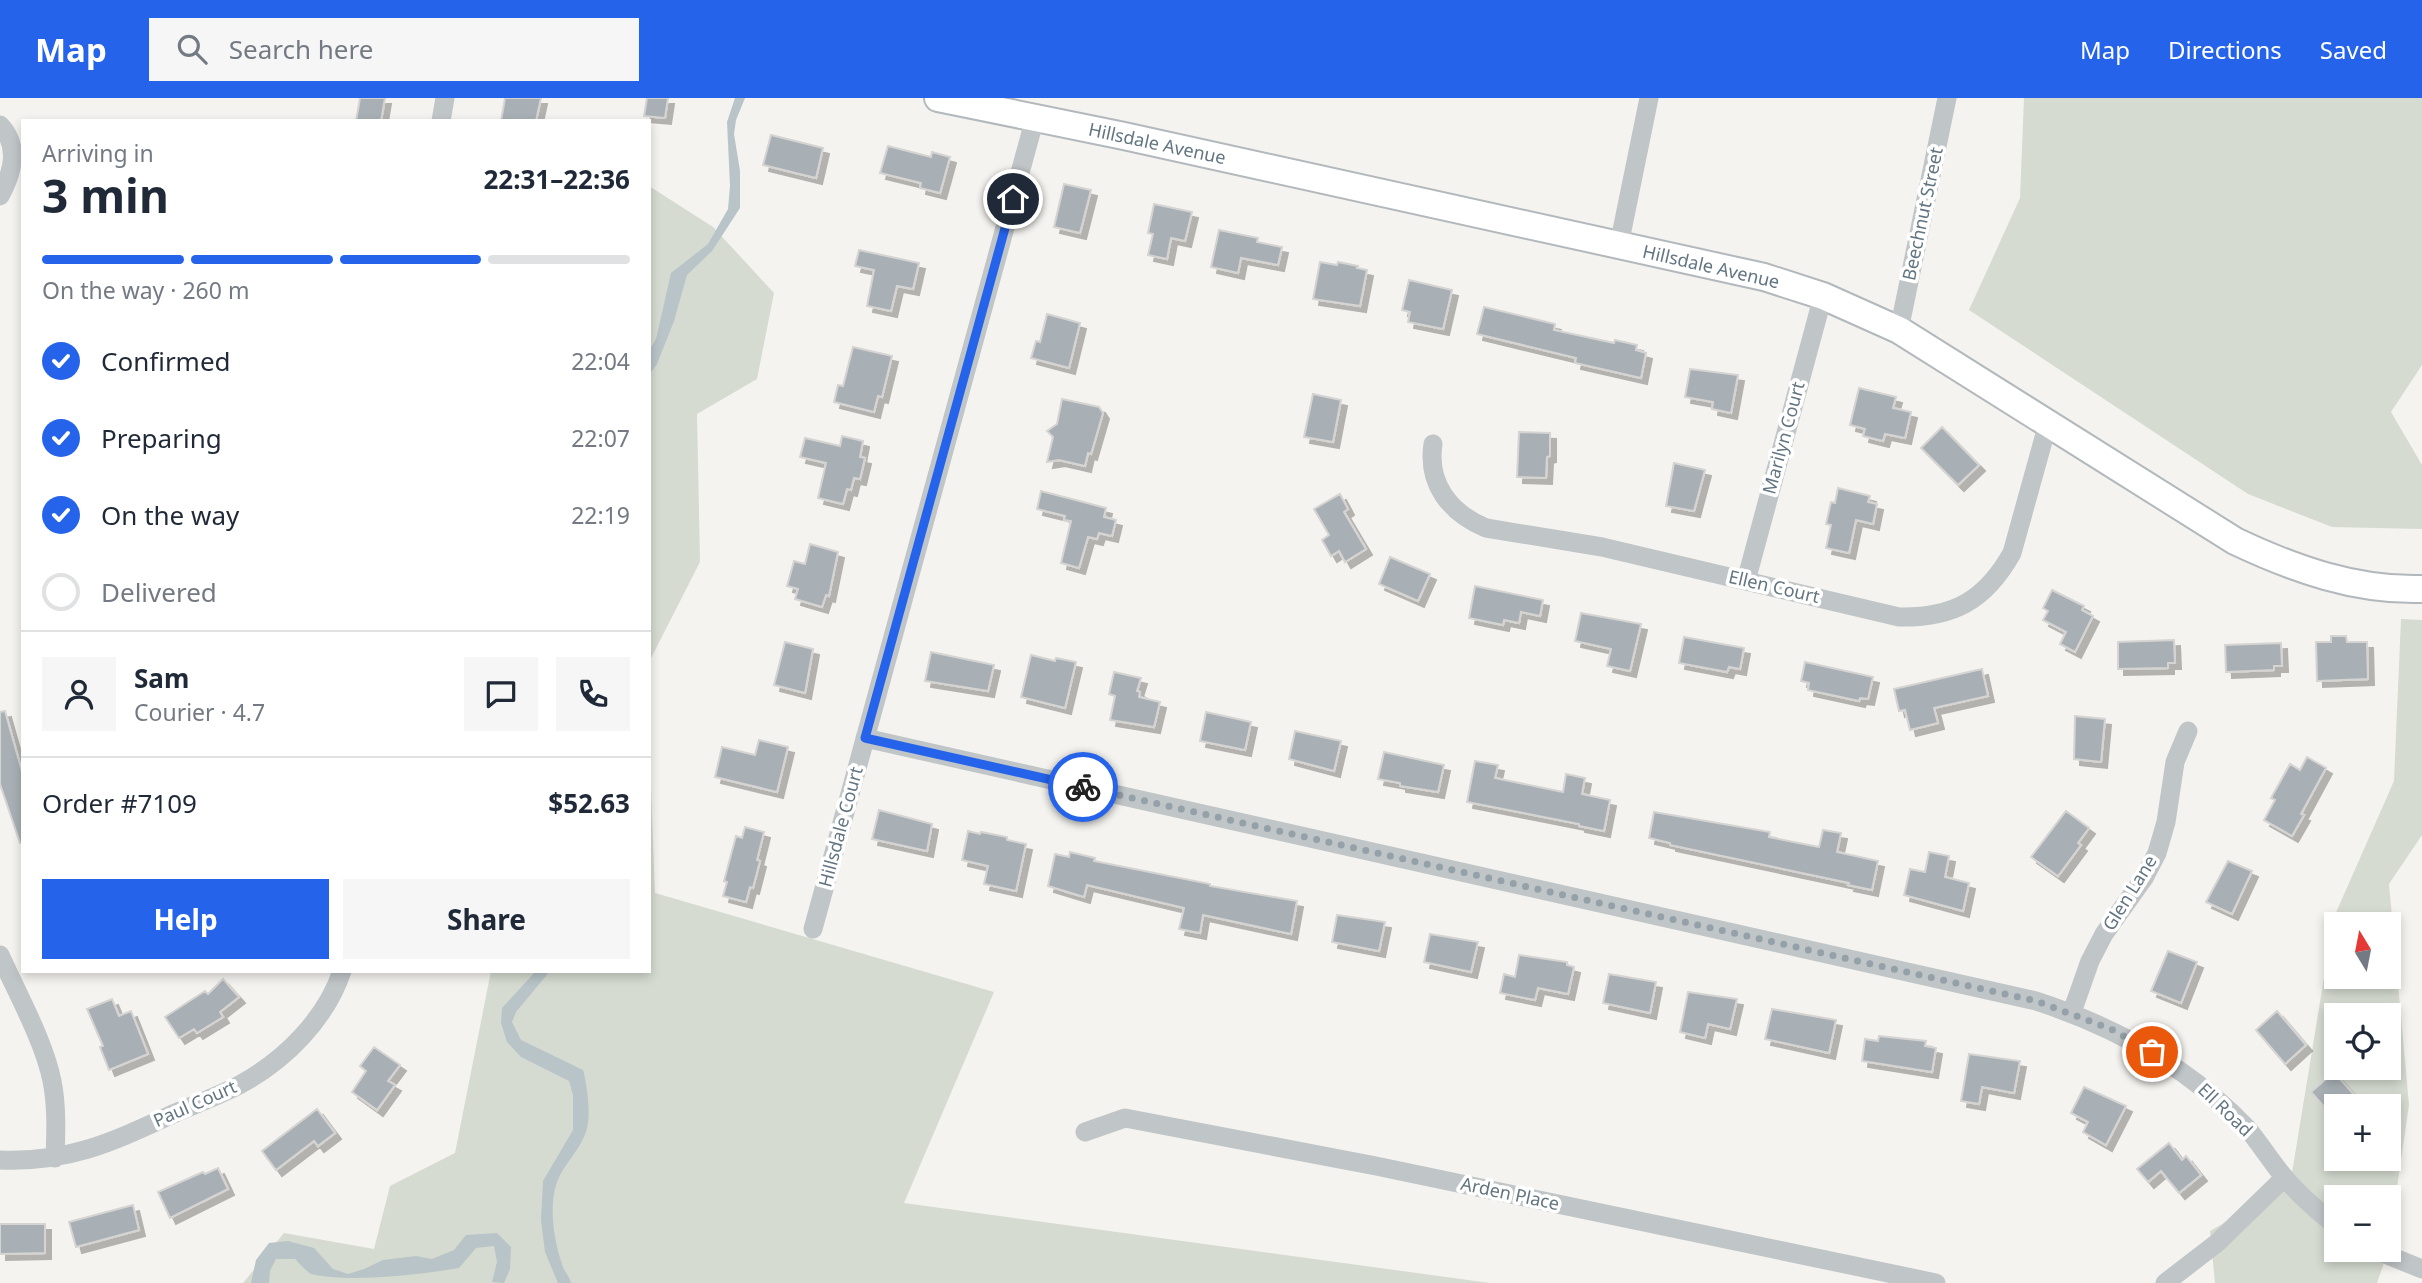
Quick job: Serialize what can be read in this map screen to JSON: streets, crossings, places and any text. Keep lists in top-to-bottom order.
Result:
{
  "streets": {
    "street": [
      "Hillsdale Avenue",
      "Beechnut Street",
      "Marilyn Court",
      "Ellen Court",
      "Hillsdale Court",
      "Glen Lane",
      "Paul Court",
      "Ell Road",
      "Arden Place"
    ]
  },
  "crossings": [
    ["Hillsdale Avenue", "Beechnut Street"],
    ["Hillsdale Avenue", "Marilyn Court"],
    ["Hillsdale Avenue", "Ellen Court"],
    ["Hillsdale Avenue", "Hillsdale Court"],
    ["Marilyn Court", "Ellen Court"],
    ["Hillsdale Court", "Ell Road"],
    ["Glen Lane", "Ell Road"]
  ],
  "north": "top",
  "page": {
    "header": "Map",
    "search": "Search here",
    "nav": ["Map", "Directions", "Saved"],
    "heading": ["3 min", "Arriving in", "22:31–22:36"],
    "panel": [
      "Sam",
      "Courier · 4.7",
      "Order #7109",
      "$52.63"
    ],
    "bar": "On the way · 260 m",
    "list": [
      ["Confirmed", "22:04"],
      ["Preparing", "22:07"],
      ["On the way", "22:19"],
      "Delivered"
    ],
    "buttons": ["Help", "Share"],
    "map_buttons": ["+", "−"]
  }
}
